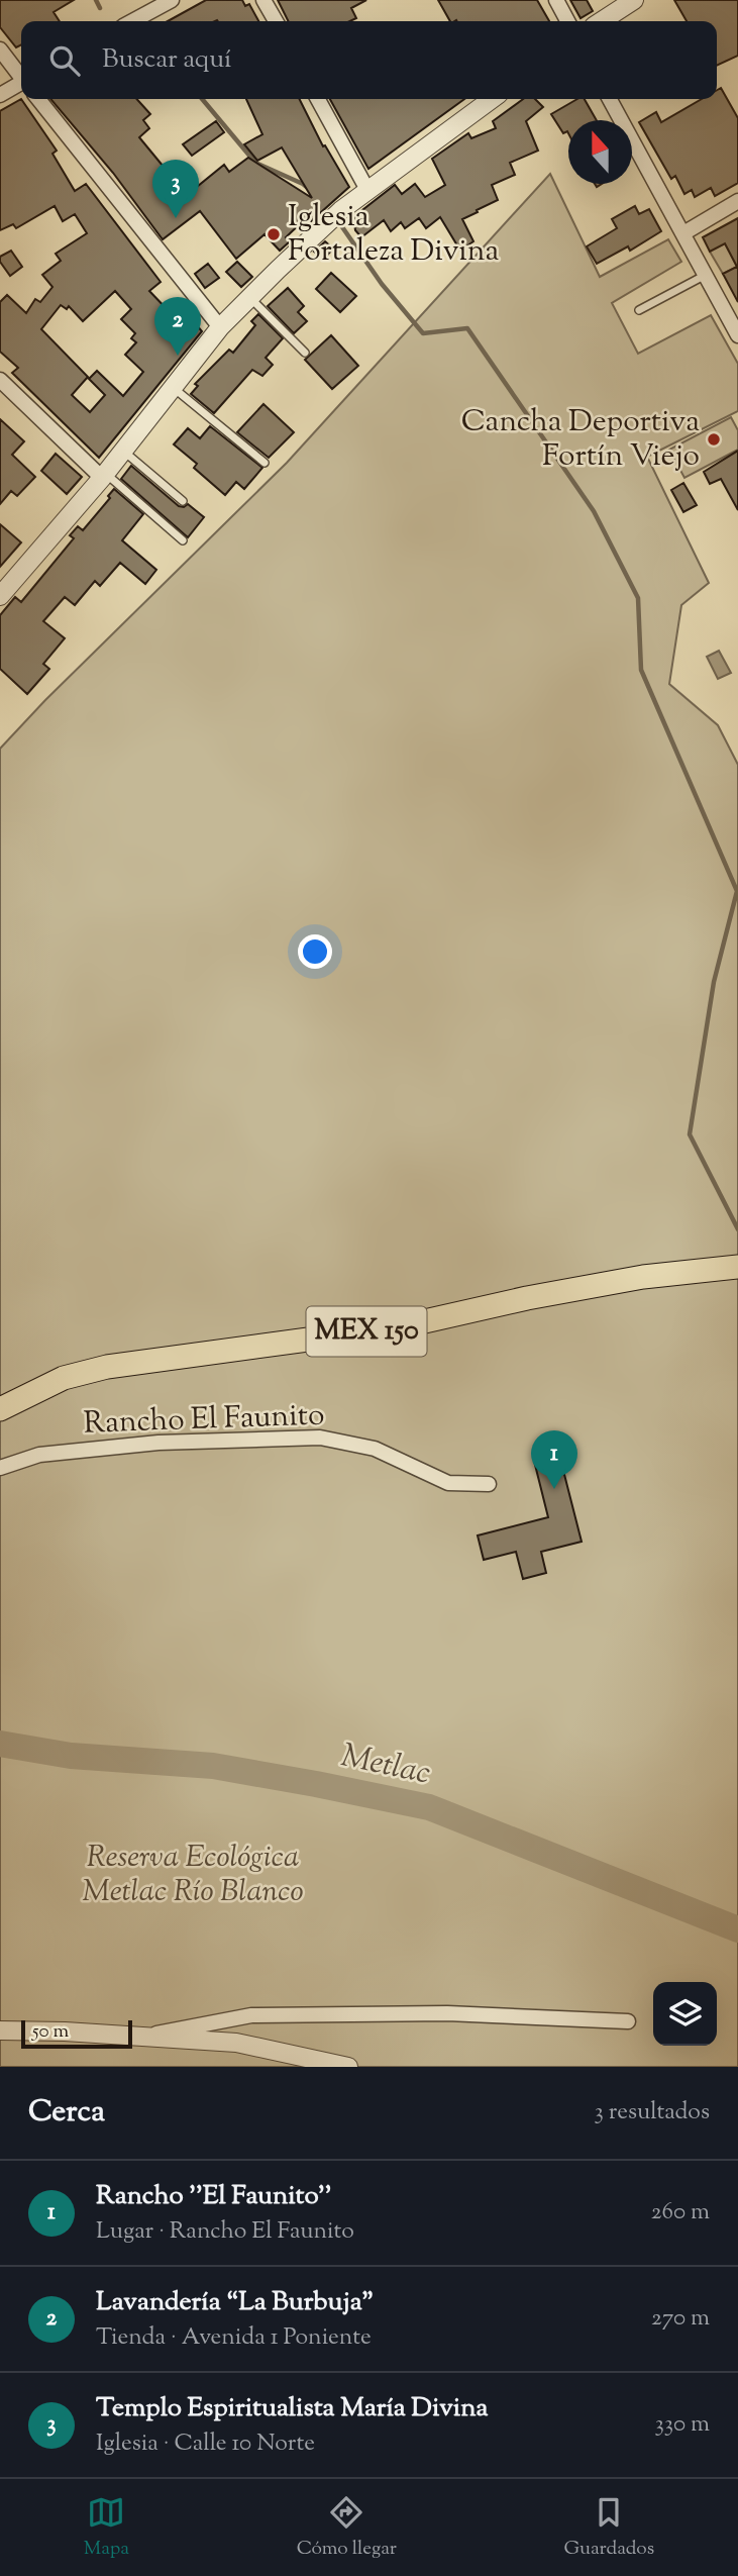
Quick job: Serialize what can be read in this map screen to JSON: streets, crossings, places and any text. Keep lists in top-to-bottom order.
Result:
{
  "streets": {
    "main road": ["MEX 150"],
    "street": ["Rancho El Faunito"]
  },
  "water": ["Metlac"],
  "parks": ["Reserva Ecológica Metlac Río Blanco"],
  "places": ["Iglesia Fortaleza Divina", "Cancha Deportiva Fortín Viejo"],
  "scale_bar": "50 m",
  "north": "top",
  "page": {
    "search": "Buscar aquí",
    "pins": ["3", "2", "1"],
    "scale": "50 m",
    "heading": ["Cerca", "3 resultados"],
    "list": [
      {
        "mark": "1",
        "name": "Rancho ''El Faunito''",
        "note": "Lugar · Rancho El Faunito",
        "value": "260 m"
      },
      {
        "mark": "2",
        "name": "Lavandería “La Burbuja”",
        "note": "Tienda · Avenida 1 Poniente",
        "value": "270 m"
      },
      {
        "mark": "3",
        "name": "Templo Espiritualista María Divina",
        "note": "Iglesia · Calle 10 Norte",
        "value": "330 m"
      }
    ],
    "nav": ["Mapa", "Cómo llegar", "Guardados"]
  }
}
